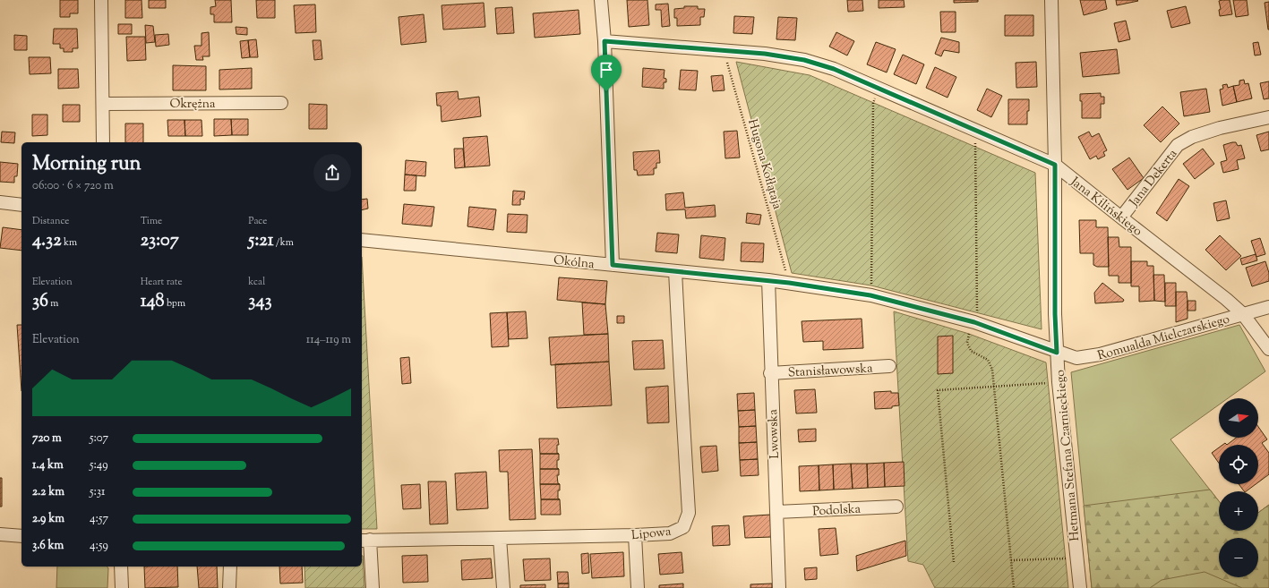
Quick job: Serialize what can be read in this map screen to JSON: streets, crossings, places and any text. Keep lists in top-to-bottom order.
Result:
{
  "streets": {
    "street": [
      "Okrężna",
      "Jana Dekerta",
      "Jana Kilińskiego",
      "Okólna",
      "Romualda Mielczarskiego",
      "Stanisławowska",
      "Lwowska",
      "Hetmana Stefana Czarnieckiego",
      "Podolska",
      "Lipowa"
    ],
    "path": ["Hugona Kołłątaja"]
  },
  "crossings": [
    ["Hugona Kołłątaja", "Jana Kilińskiego"],
    ["Hugona Kołłątaja", "Okólna"],
    ["Jana Dekerta", "Jana Kilińskiego"],
    ["Jana Kilińskiego", "Romualda Mielczarskiego"],
    ["Jana Kilińskiego", "Hetmana Stefana Czarnieckiego"],
    ["Okólna", "Romualda Mielczarskiego"],
    ["Okólna", "Lwowska"],
    ["Okólna", "Hetmana Stefana Czarnieckiego"],
    ["Okólna", "Lipowa"],
    ["Romualda Mielczarskiego", "Hetmana Stefana Czarnieckiego"],
    ["Stanisławowska", "Lwowska"],
    ["Lwowska", "Podolska"]
  ],
  "north": "right",
  "page": {
    "heading": ["Morning run", "06:00 · 6 × 720 m"],
    "stats": [
      ["Distance", "4.32 km"],
      ["Time", "23:07"],
      ["Pace", "5:21 /km"],
      ["Elevation", "36 m"],
      ["Heart rate", "148 bpm"],
      ["kcal", "343"]
    ],
    "chart": ["Elevation", "114–119 m"],
    "map_buttons": ["+", "−"],
    "list": [
      {
        "name": "720 m",
        "note": "5:07"
      },
      {
        "name": "1.4 km",
        "note": "5:49"
      },
      {
        "name": "2.2 km",
        "note": "5:31"
      },
      {
        "name": "2.9 km",
        "note": "4:57"
      },
      {
        "name": "3.6 km",
        "note": "4:59"
      }
    ]
  }
}
